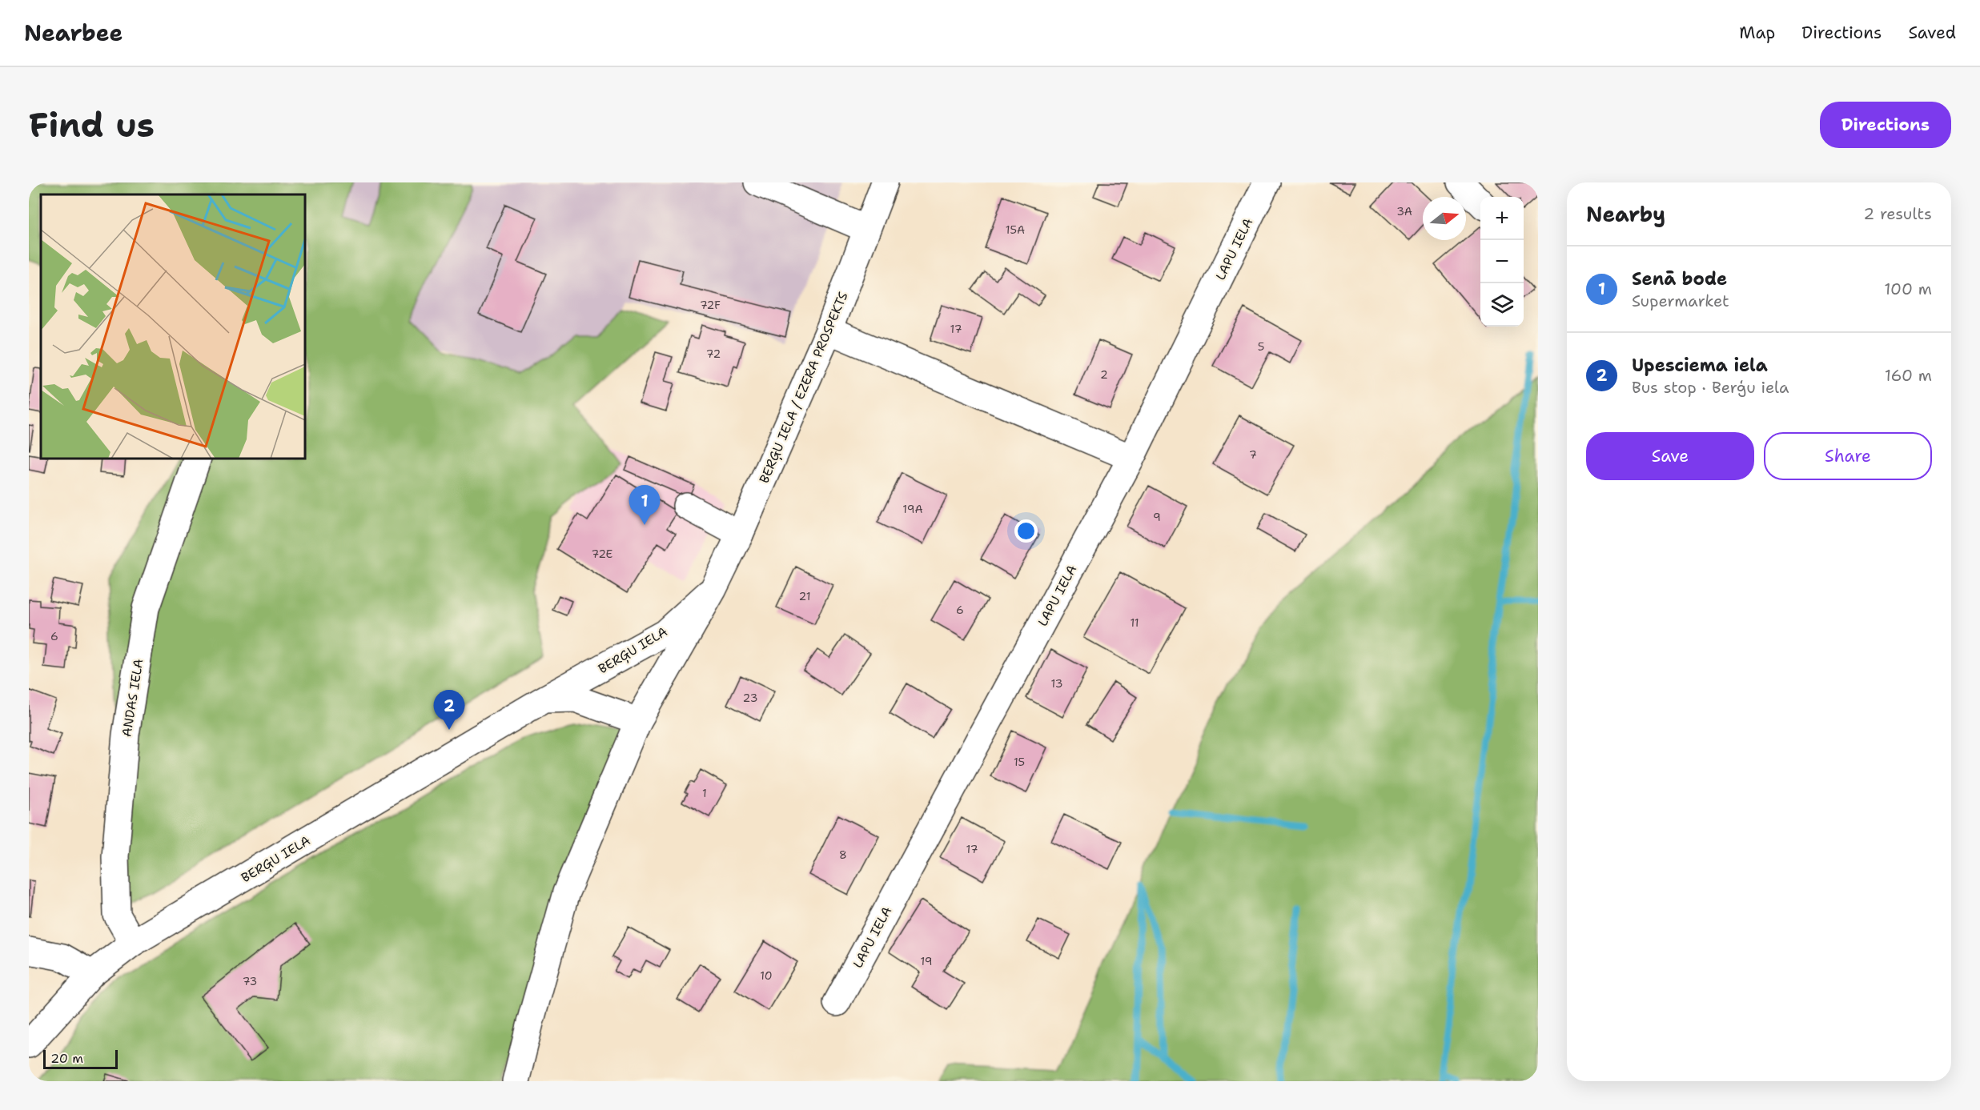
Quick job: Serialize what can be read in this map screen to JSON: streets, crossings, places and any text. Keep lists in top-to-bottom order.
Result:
{
  "streets": {
    "street": [
      "LAPU IELA",
      "BERĢU IELA / EZERA PROSPEKTS",
      "BERĢU IELA",
      "ANDAS IELA"
    ]
  },
  "crossings": [
    ["BERĢU IELA / EZERA PROSPEKTS", "BERĢU IELA"],
    ["BERĢU IELA", "ANDAS IELA"]
  ],
  "house_numbers": [
    "3A",
    "15A",
    "72F",
    "17",
    "5",
    "72",
    "2",
    "7",
    "19A",
    "9",
    "72E",
    "21",
    "6",
    "11",
    "6",
    "13",
    "23",
    "15",
    "1",
    "17",
    "8",
    "19",
    "10",
    "73"
  ],
  "scale_bar": "20 m",
  "north": "right",
  "page": {
    "header": "Nearbee",
    "nav": ["Map", "Directions", "Saved"],
    "buttons": [
      "Directions",
      ["Save", "Share"]
    ],
    "title": "Find us",
    "heading": ["Nearby", "2 results"],
    "map_buttons": ["+", "−"],
    "list": [
      {
        "mark": "1",
        "name": "Senā bode",
        "note": "Supermarket",
        "value": "100 m"
      },
      {
        "mark": "2",
        "name": "Upesciema iela",
        "note": "Bus stop · Berģu iela",
        "value": "160 m"
      }
    ],
    "pins": ["1", "2"],
    "scale": "20 m"
  }
}
